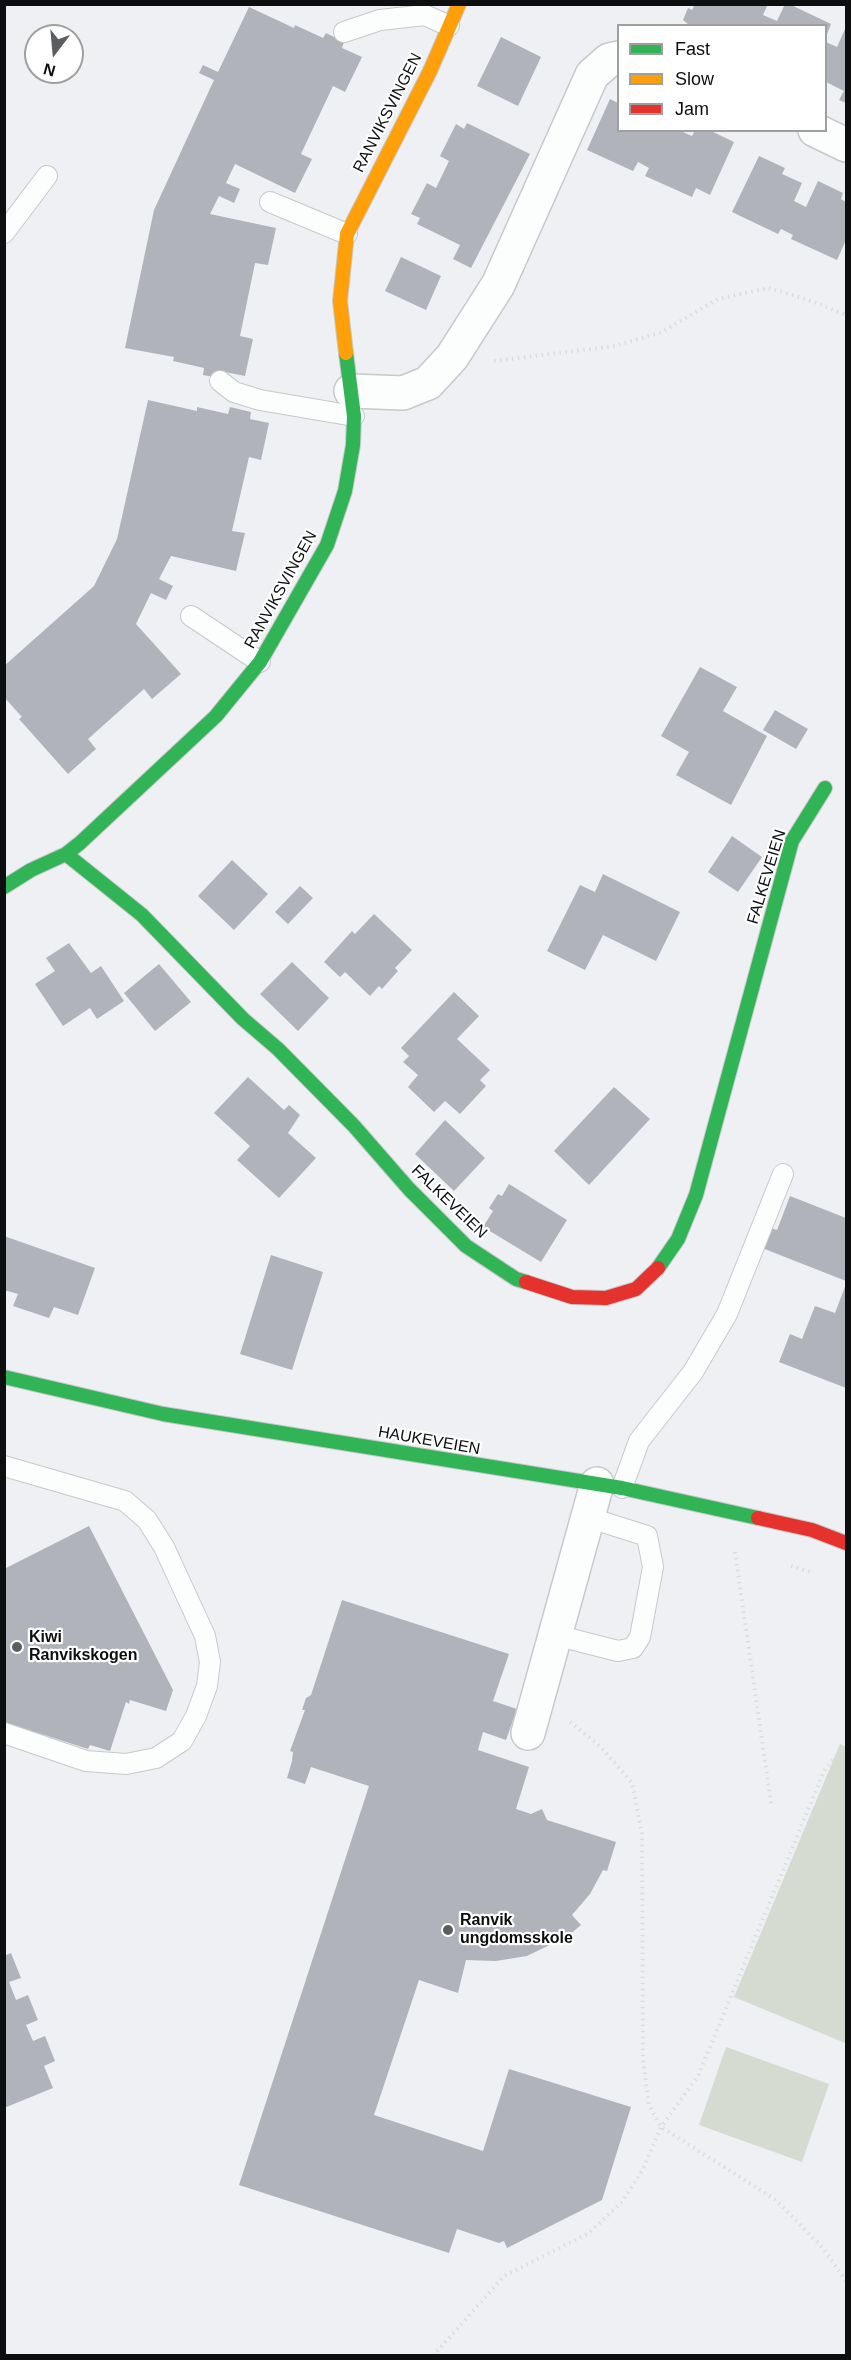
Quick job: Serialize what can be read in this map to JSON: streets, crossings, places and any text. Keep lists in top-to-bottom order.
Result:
{
  "streets": {
    "street": ["RANVIKSVINGEN", "FALKEVEIEN", "HAUKEVEIEN"]
  },
  "crossings": [
    ["RANVIKSVINGEN", "FALKEVEIEN"]
  ],
  "places": ["Kiwi Ranvikskogen", "Ranvik ungdomsskole"],
  "legend": ["Fast", "Slow", "Jam"],
  "north": "bottom"
}
